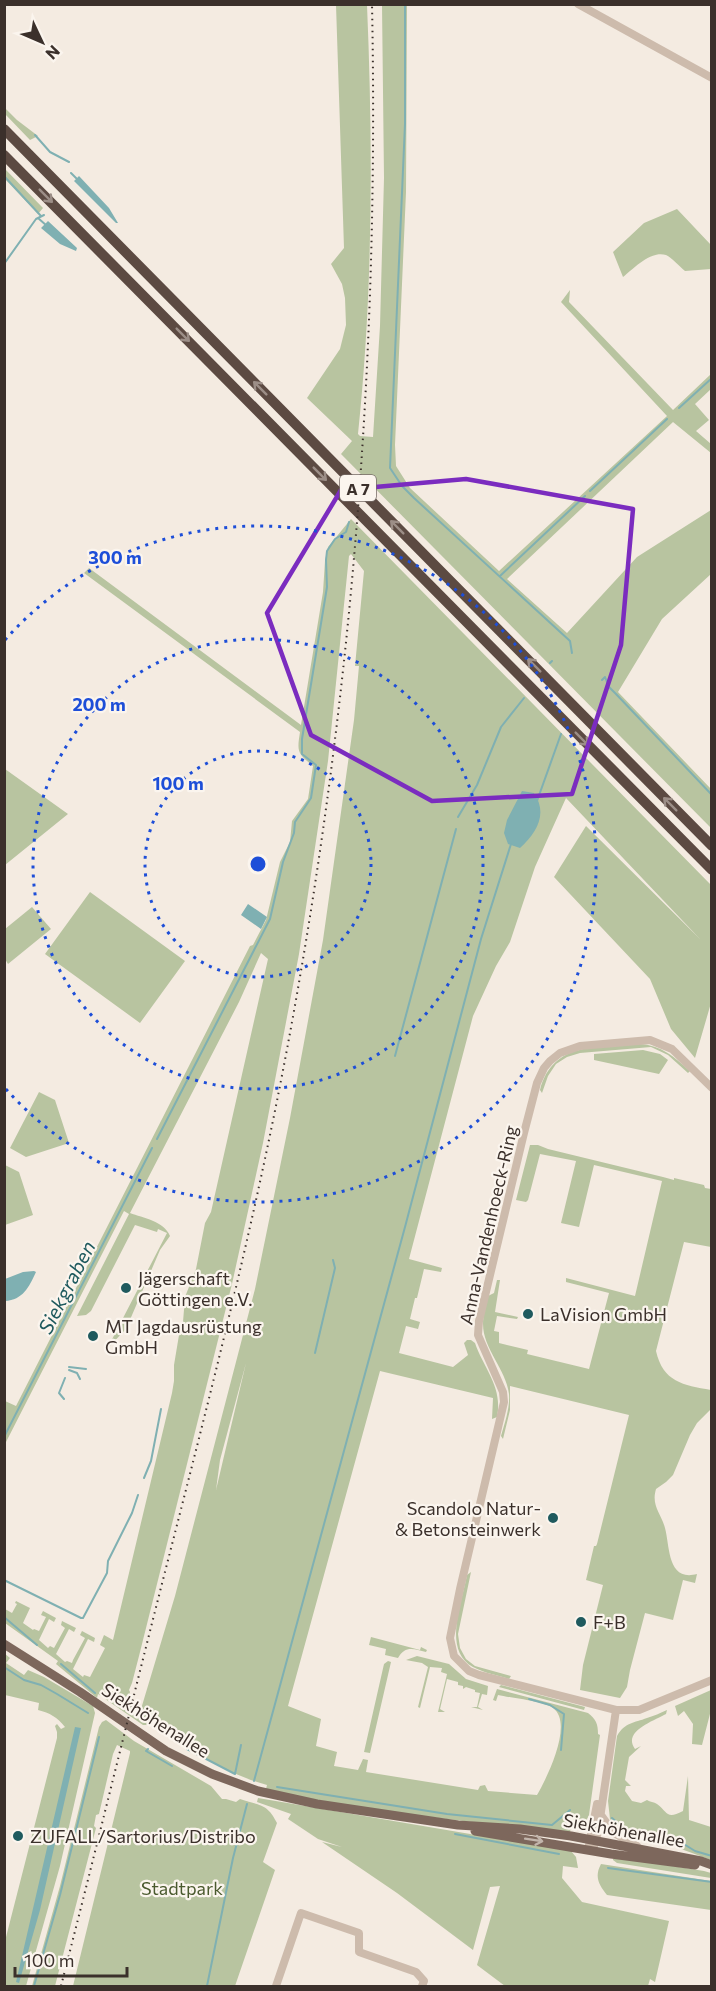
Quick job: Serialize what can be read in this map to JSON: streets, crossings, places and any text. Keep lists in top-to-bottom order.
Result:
{
  "streets": {
    "highway": ["A 7"],
    "main road": ["Siekhöhenallee"],
    "street": ["Anna-Vandenhoeck-Ring"]
  },
  "water": ["Siekgraben"],
  "parks": ["Stadtpark"],
  "places": [
    "Jägerschaft Göttingen e.V.",
    "LaVision GmbH",
    "MT Jagdausrüstung GmbH",
    "Scandolo Natur- & Betonsteinwerk",
    "F+B",
    "ZUFALL/Sartorius/Distribo"
  ],
  "scale_bar": "100 m",
  "north": "bottom right",
  "rings": ["300 m", "200 m", "100 m"]
}
